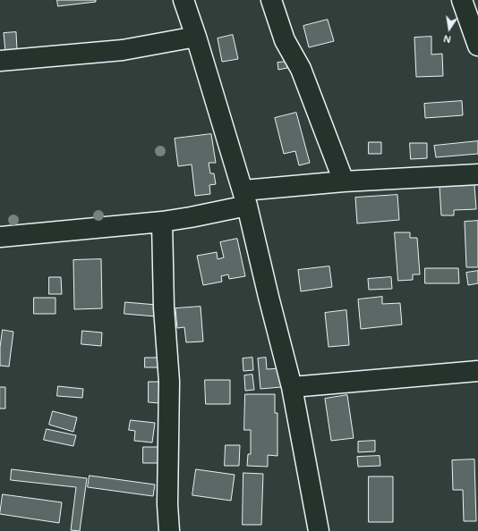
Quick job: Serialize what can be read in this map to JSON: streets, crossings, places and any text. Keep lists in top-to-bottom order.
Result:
{
  "north": "bottom"
}
